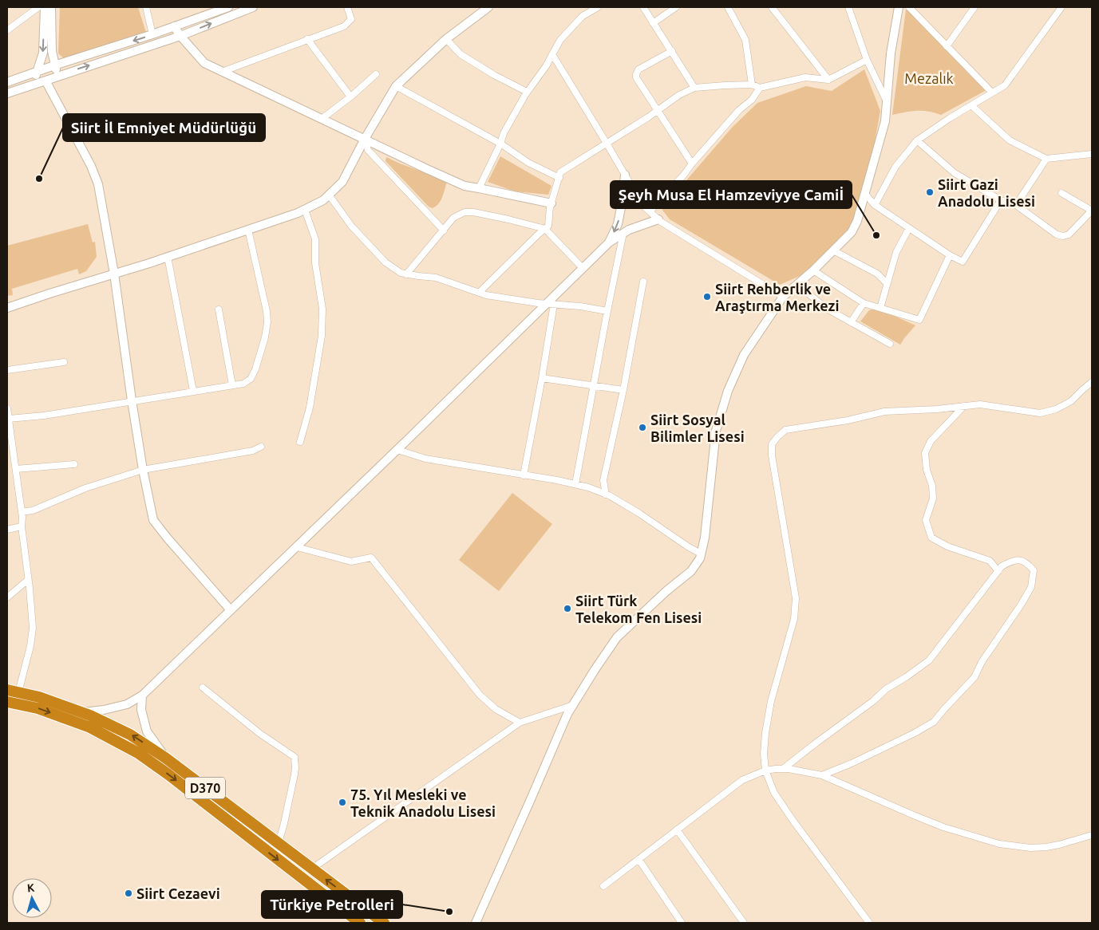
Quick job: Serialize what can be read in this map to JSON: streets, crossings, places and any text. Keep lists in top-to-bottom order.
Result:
{
  "streets": {
    "highway": ["D370"]
  },
  "parks": ["Mezalık"],
  "places": [
    "Siirt İl Emniyet Müdürlüğü",
    "Siirt Gazi Anadolu Lisesi",
    "Şeyh Musa El Hamzeviyye Camiİ",
    "Siirt Rehberlik ve Araştırma Merkezi",
    "Siirt Sosyal Bilimler Lisesi",
    "Siirt Türk Telekom Fen Lisesi",
    "75. Yıl Mesleki ve Teknik Anadolu Lisesi",
    "Siirt Cezaevi",
    "Türkiye Petrolleri"
  ],
  "north": "top"
}
